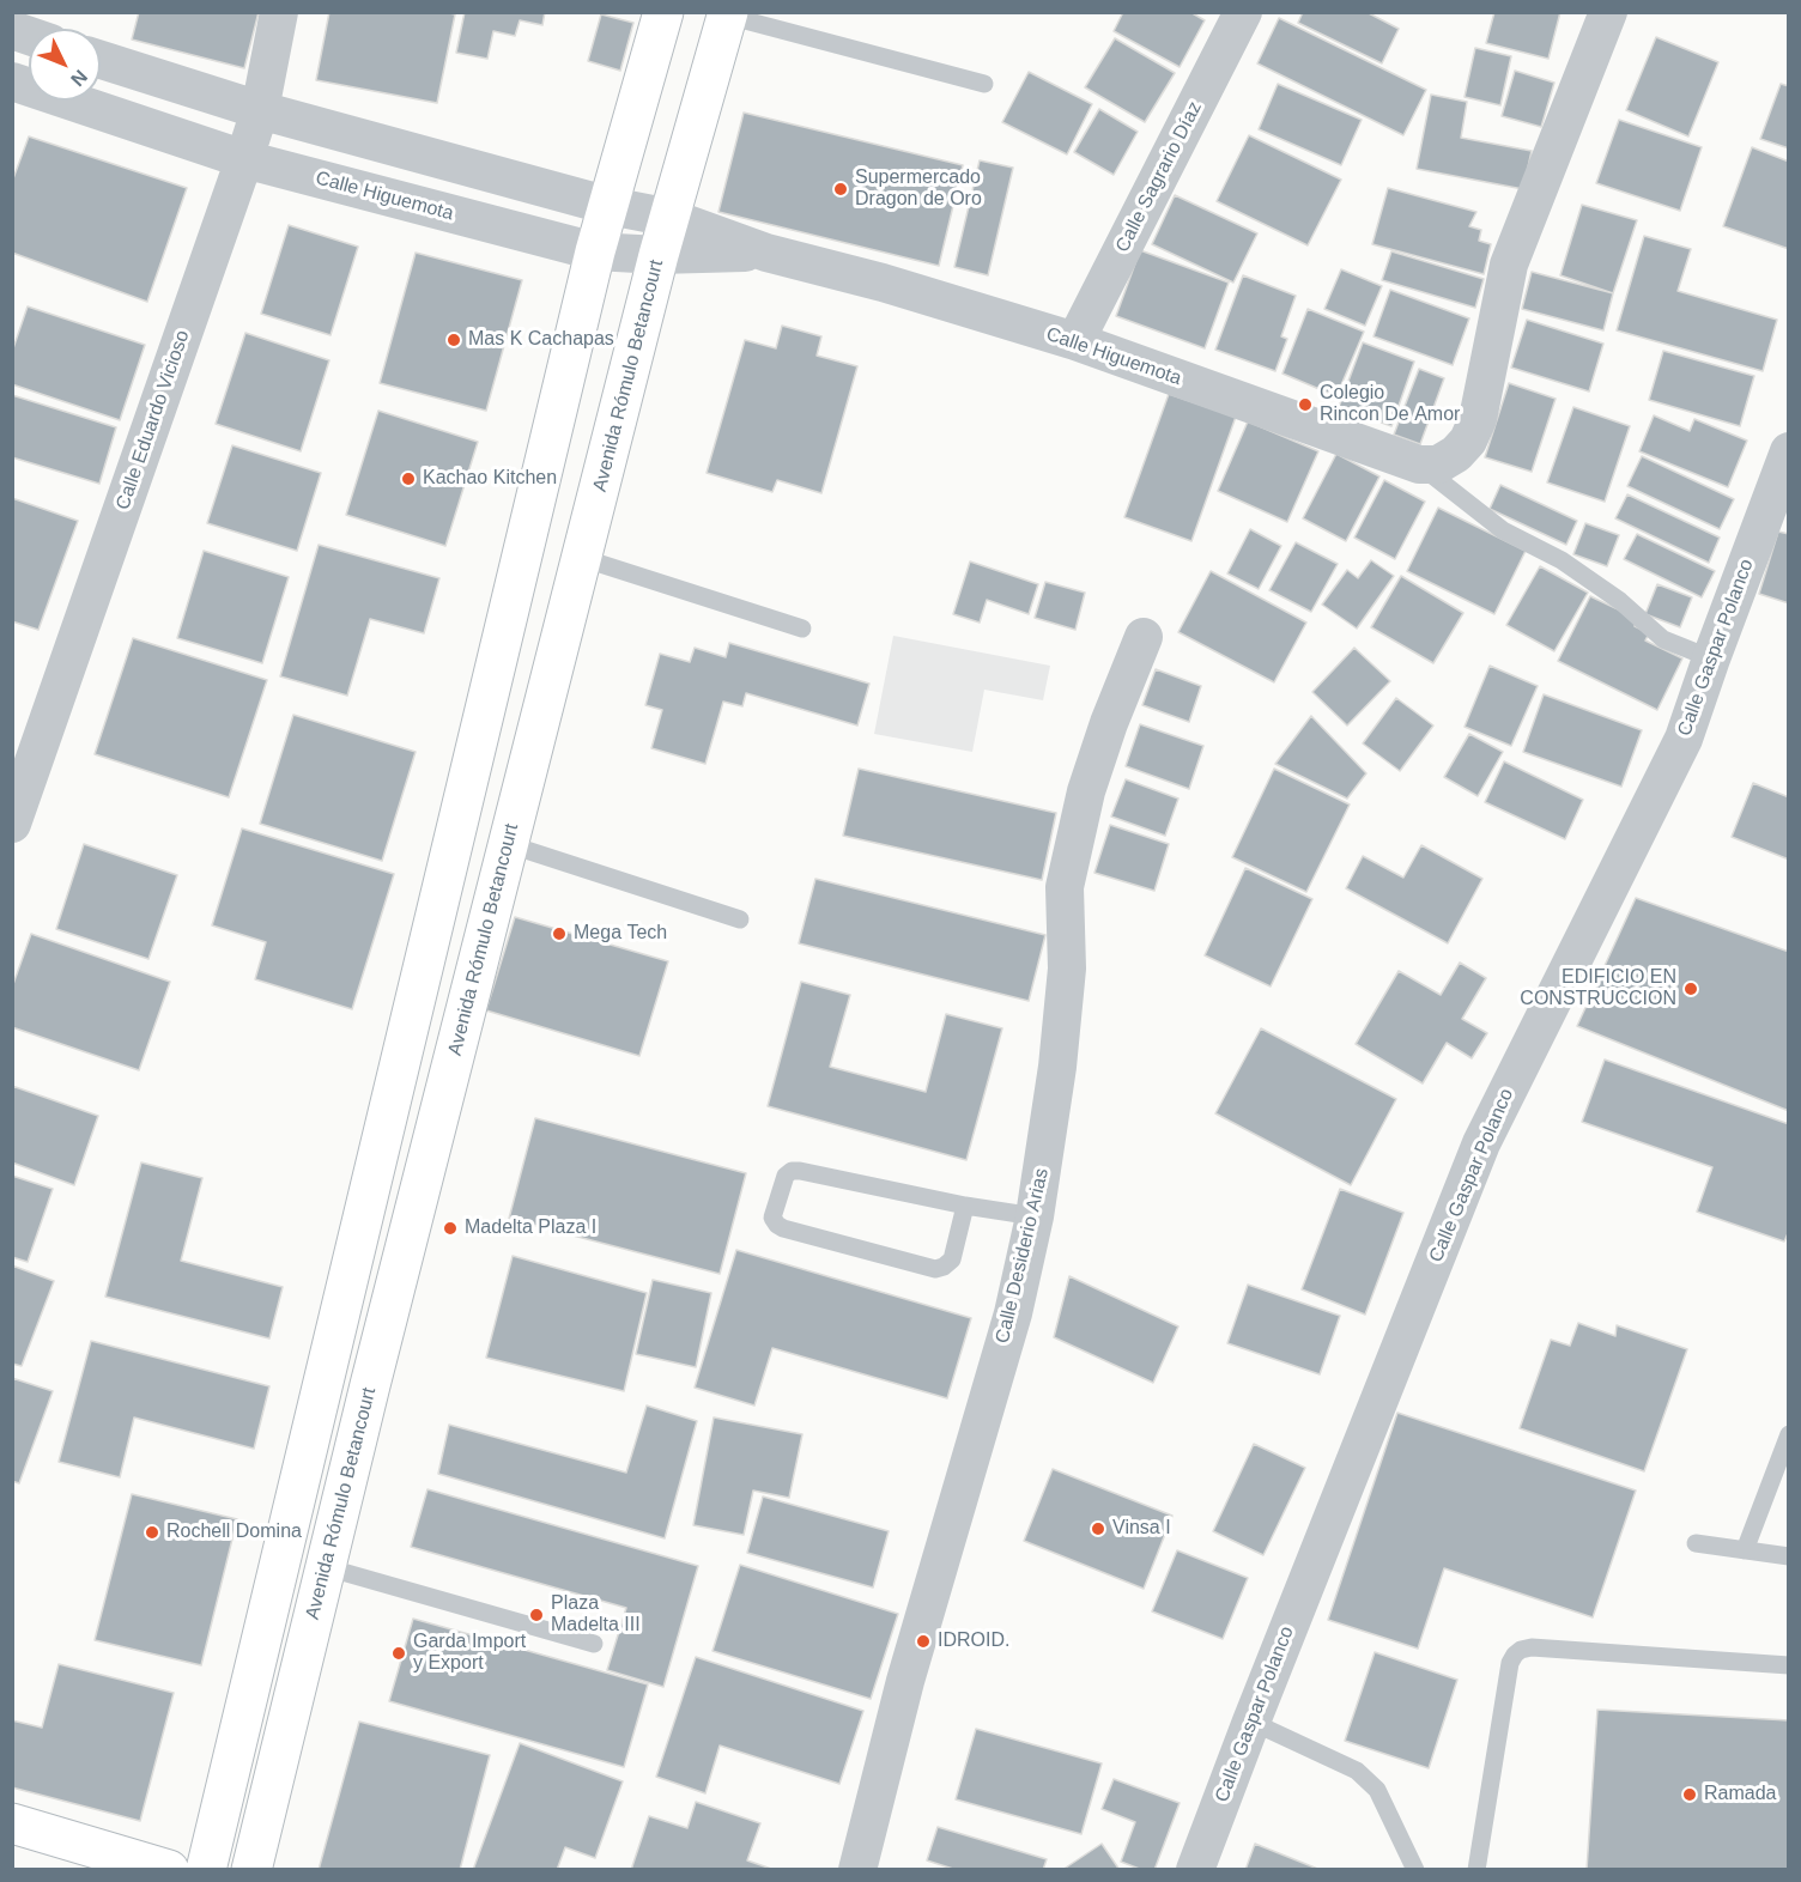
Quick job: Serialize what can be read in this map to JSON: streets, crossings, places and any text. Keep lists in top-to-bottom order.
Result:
{
  "streets": {
    "main road": ["Avenida Rómulo Betancourt"],
    "street": [
      "Calle Sagrario Díaz",
      "Calle Higuemota",
      "Calle Eduardo Vicioso",
      "Calle Gaspar Polanco",
      "Calle Desiderio Arias"
    ]
  },
  "crossings": [
    ["Calle Sagrario Díaz", "Calle Higuemota"],
    ["Calle Higuemota", "Avenida Rómulo Betancourt"],
    ["Calle Higuemota", "Calle Eduardo Vicioso"]
  ],
  "places": [
    "Supermercado Dragon de Oro",
    "Mas K Cachapas",
    "Colegio Rincon De Amor",
    "Kachao Kitchen",
    "Mega Tech",
    "EDIFICIO EN CONSTRUCCION",
    "Madelta Plaza I",
    "Vinsa I",
    "Rochell Domina",
    "Plaza Madelta III",
    "IDROID.",
    "Garda Import y Export",
    "Ramada"
  ],
  "north": "bottom right"
}
